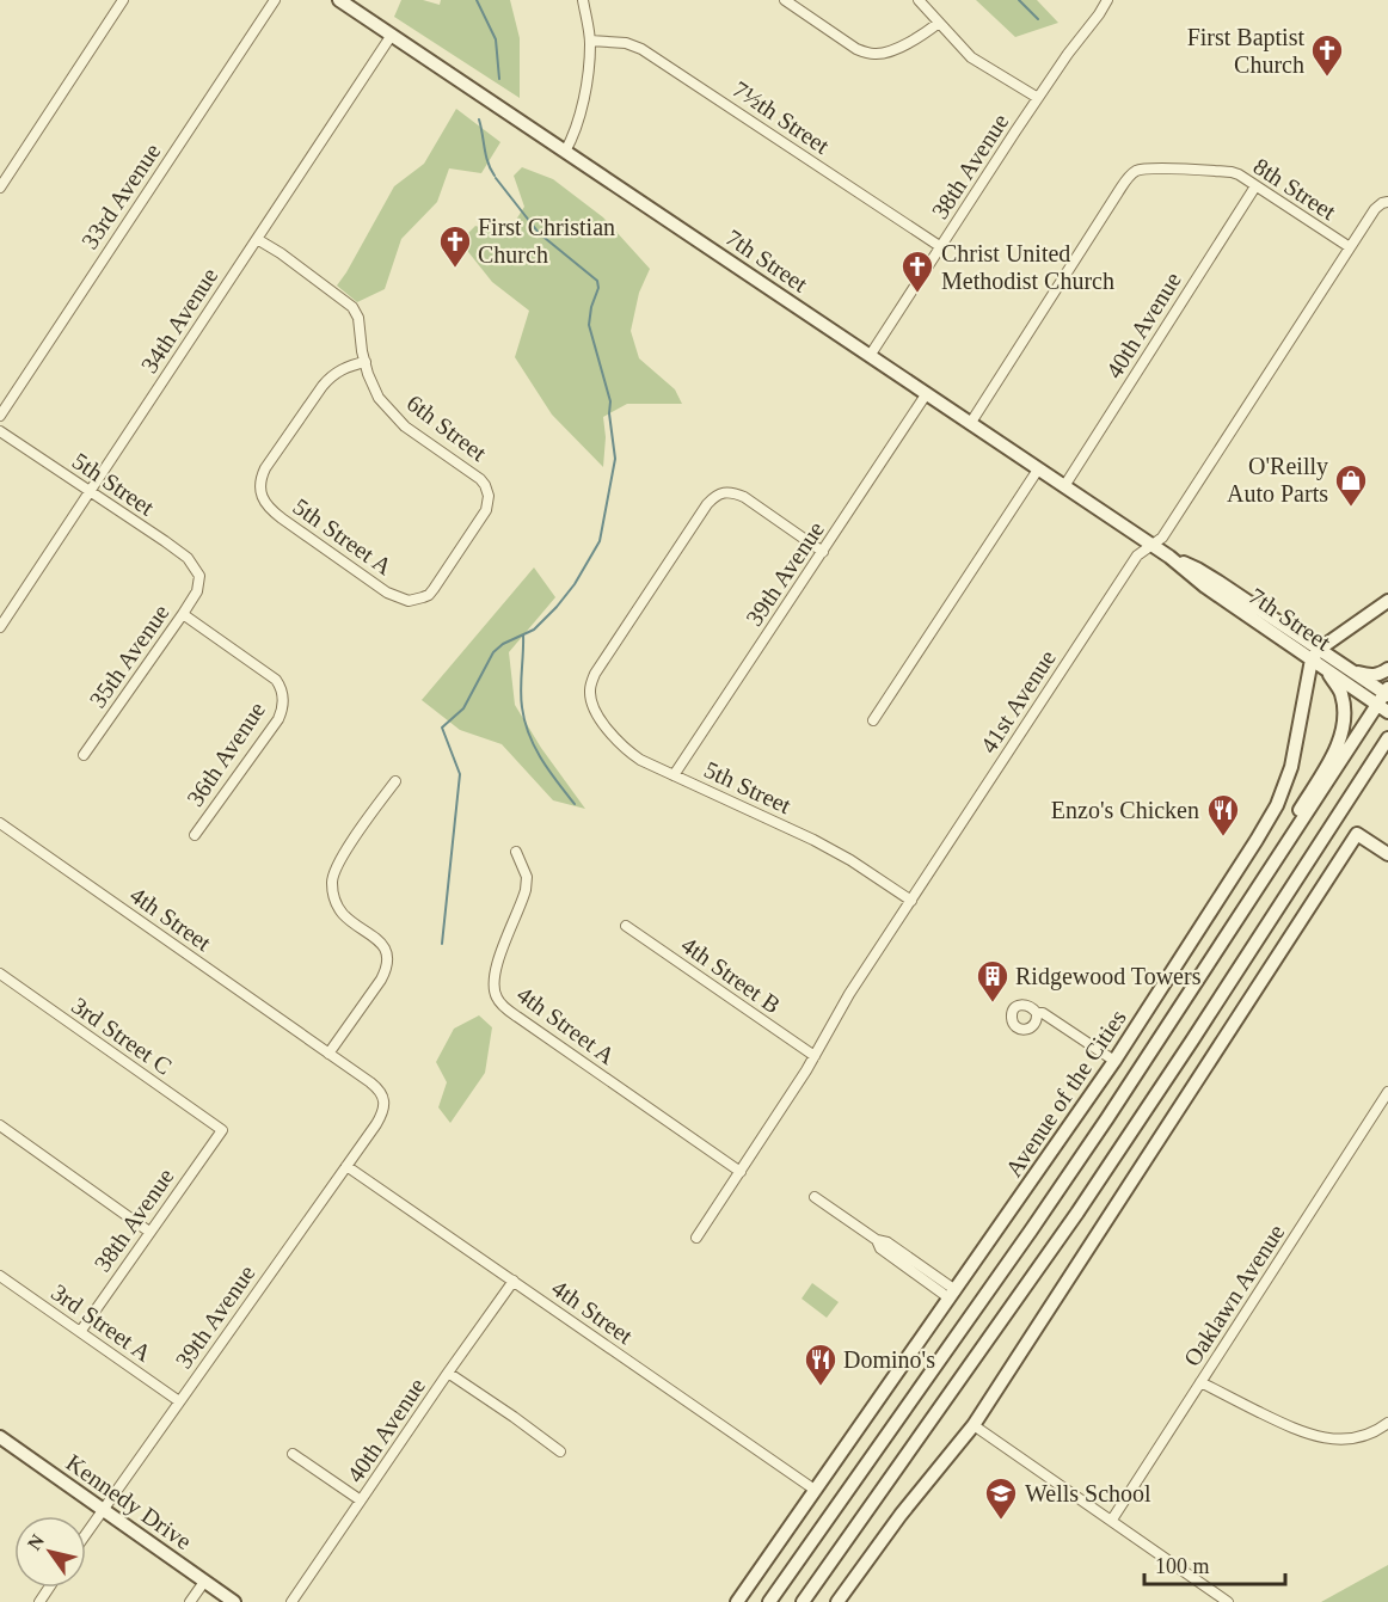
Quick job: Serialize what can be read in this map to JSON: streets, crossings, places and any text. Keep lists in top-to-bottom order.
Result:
{
  "streets": {
    "main road": ["7th Street", "Avenue of the Cities", "Kennedy Drive"],
    "street": [
      "7½th Street",
      "38th Avenue",
      "8th Street",
      "33rd Avenue",
      "34th Avenue",
      "40th Avenue",
      "6th Street",
      "5th Street",
      "5th Street A",
      "39th Avenue",
      "35th Avenue",
      "41st Avenue",
      "36th Avenue",
      "4th Street",
      "4th Street B",
      "4th Street A",
      "3rd Street C",
      "Oaklawn Avenue",
      "3rd Street A"
    ]
  },
  "crossings": [
    ["7½th Street", "38th Avenue"],
    ["38th Avenue", "7th Street"],
    ["38th Avenue", "3rd Street C"],
    ["38th Avenue", "3rd Street A"],
    ["8th Street", "7th Street"],
    ["8th Street", "40th Avenue"],
    ["8th Street", "41st Avenue"],
    ["7th Street", "34th Avenue"],
    ["7th Street", "40th Avenue"],
    ["7th Street", "39th Avenue"],
    ["7th Street", "41st Avenue"],
    ["7th Street", "Avenue of the Cities"],
    ["34th Avenue", "6th Street"],
    ["34th Avenue", "5th Street"],
    ["40th Avenue", "4th Street"],
    ["6th Street", "5th Street A"],
    ["5th Street", "39th Avenue"],
    ["5th Street", "35th Avenue"],
    ["5th Street", "41st Avenue"],
    ["39th Avenue", "4th Street"],
    ["39th Avenue", "3rd Street A"],
    ["39th Avenue", "Kennedy Drive"],
    ["35th Avenue", "36th Avenue"],
    ["41st Avenue", "4th Street B"],
    ["41st Avenue", "4th Street A"],
    ["4th Street", "Avenue of the Cities"]
  ],
  "places": {
    "church": ["First Baptist Church", "First Christian Church", "Christ United Methodist Church"],
    "shop": ["O'Reilly Auto Parts"],
    "restaurant": ["Enzo's Chicken", "Domino's"],
    "building": ["Ridgewood Towers"],
    "school or university": ["Wells School"]
  },
  "scale_bar": "100 m",
  "north": "top left"
}
